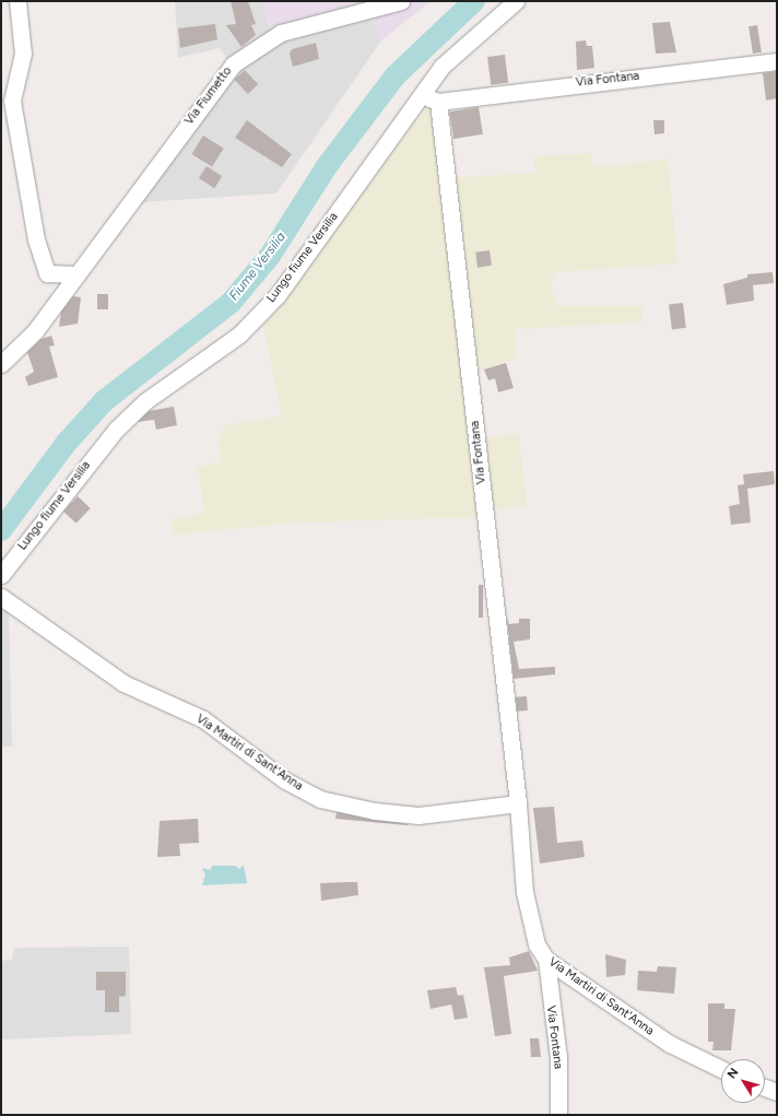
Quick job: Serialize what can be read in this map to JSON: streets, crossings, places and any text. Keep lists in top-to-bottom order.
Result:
{
  "streets": {
    "street": [
      "Via Fontana",
      "Via Fiumetto",
      "Lungo fiume Versilia",
      "Via Martiri di Sant'Anna"
    ]
  },
  "crossings": [
    ["Via Fontana", "Lungo fiume Versilia"],
    ["Via Fontana", "Via Martiri di Sant'Anna"]
  ],
  "water": ["Fiume Versilia"],
  "north": "top left"
}
